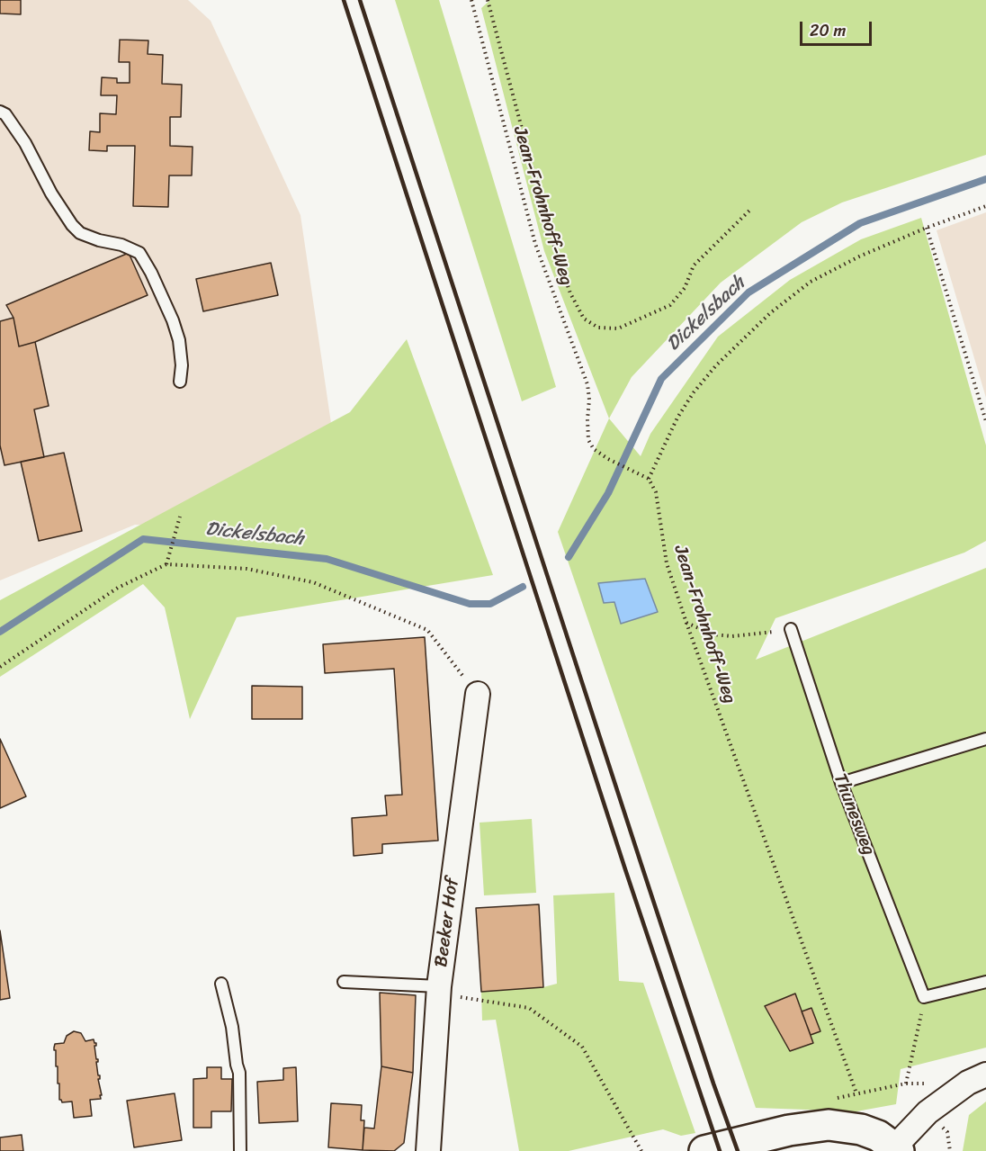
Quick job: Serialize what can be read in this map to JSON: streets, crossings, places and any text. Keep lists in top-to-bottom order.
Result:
{
  "streets": {
    "street": ["Beeker Hof"],
    "lane": ["Thunesweg"],
    "path": ["Jean-Frohnhoff-Weg"]
  },
  "crossings": [
    ["Jean-Frohnhoff-Weg", "Thunesweg"]
  ],
  "water": ["Dickelsbach"],
  "scale_bar": "20 m"
}
